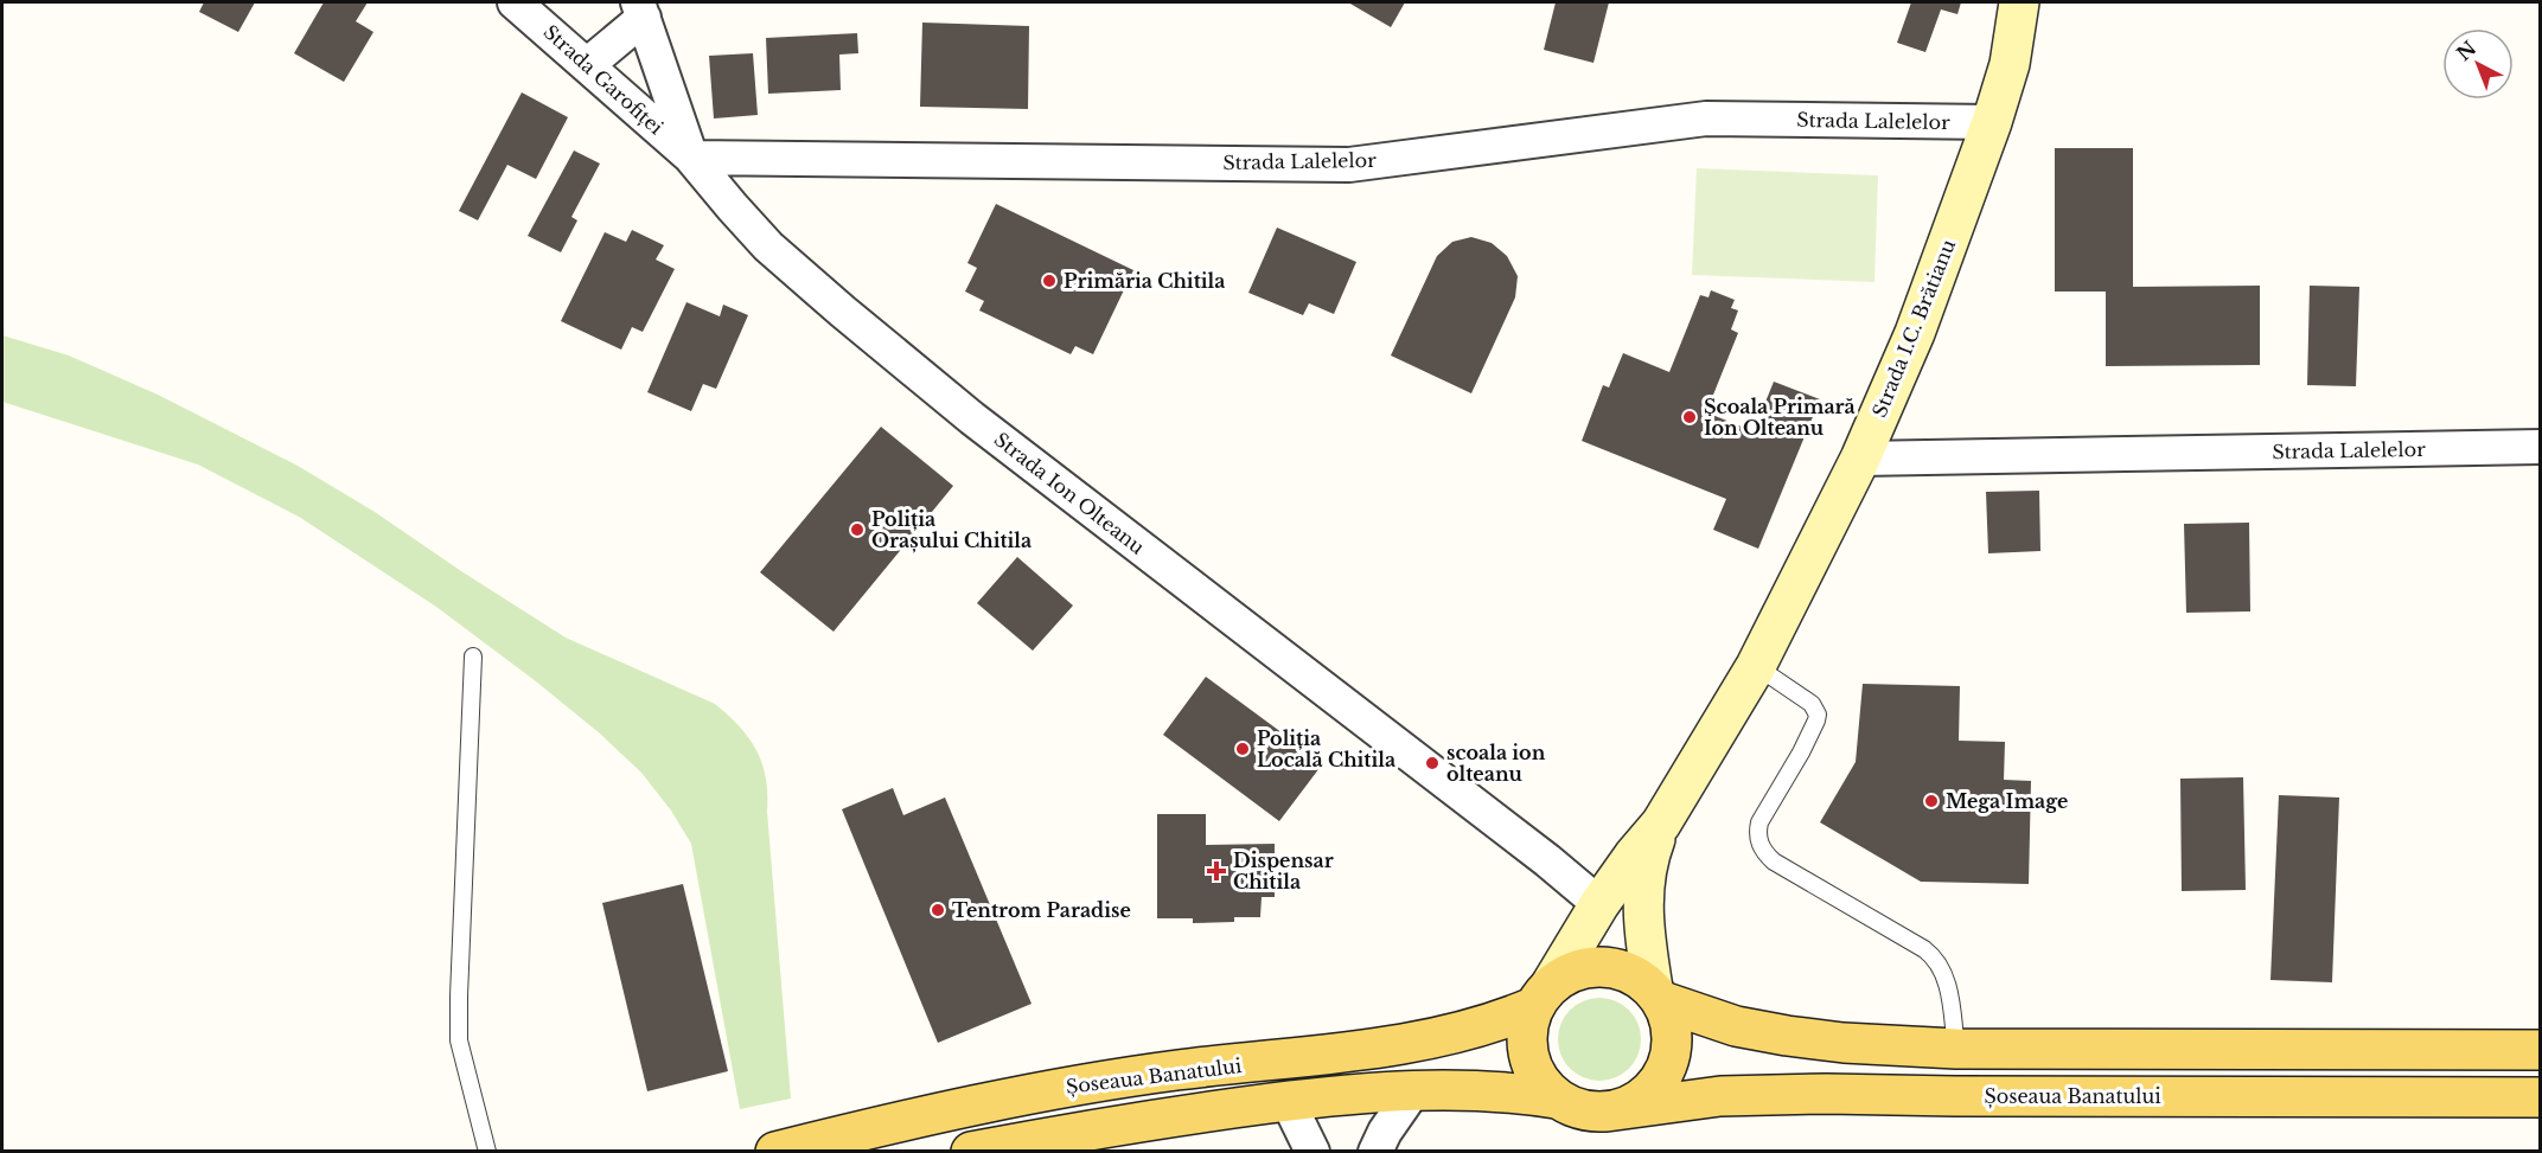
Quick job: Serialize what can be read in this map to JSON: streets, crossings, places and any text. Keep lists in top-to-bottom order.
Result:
{
  "streets": {
    "main road": ["Strada I.C. Brătianu", "Șoseaua Banatului"],
    "street": ["Strada Garofiței", "Strada Lalelelor", "Strada Ion Olteanu"]
  },
  "crossings": [
    ["Strada Garofiței", "Strada Lalelelor"],
    ["Strada Garofiței", "Strada Ion Olteanu"],
    ["Strada Lalelelor", "Strada I.C. Brătianu"],
    ["Strada Lalelelor", "Strada Ion Olteanu"],
    ["Strada I.C. Brătianu", "Strada Ion Olteanu"],
    ["Strada I.C. Brătianu", "Șoseaua Banatului"]
  ],
  "places": {
    "other": [
      "Primăria Chitila",
      "Școala Primară Ion Olteanu",
      "Poliția Orașului Chitila",
      "Poliția Locală Chitila",
      "scoala ion olteanu",
      "Mega Image",
      "Tentrom Paradise"
    ],
    "health": ["Dispensar Chitila"]
  },
  "north": "top left"
}
